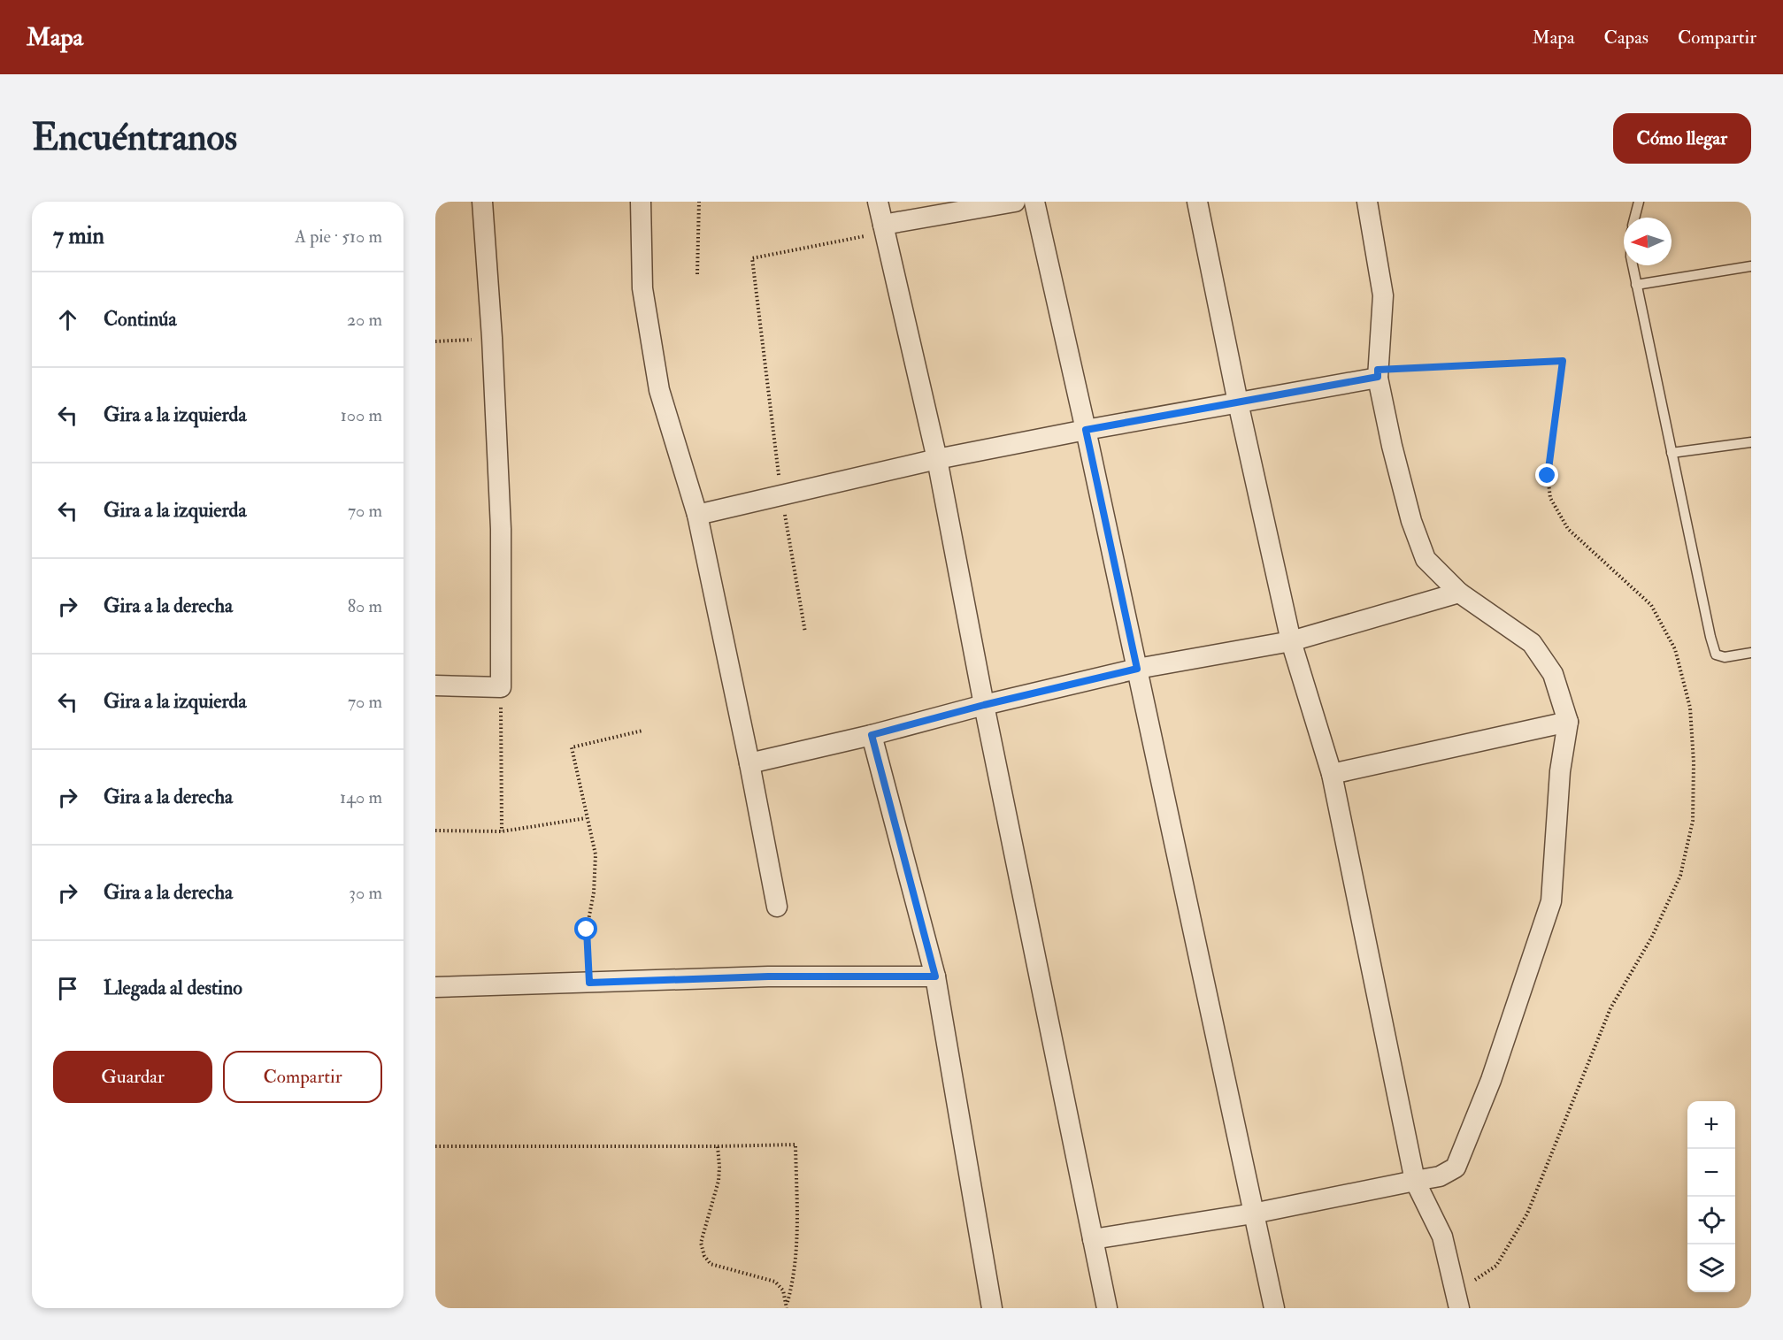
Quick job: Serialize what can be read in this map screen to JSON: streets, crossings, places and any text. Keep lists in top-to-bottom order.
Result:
{
  "north": "left",
  "page": {
    "header": "Mapa",
    "nav": ["Mapa", "Capas", "Compartir"],
    "buttons": [
      "Cómo llegar",
      ["Guardar", "Compartir"]
    ],
    "title": "Encuéntranos",
    "heading": ["7 min", "A pie · 510 m"],
    "list": [
      ["Continúa", "20 m"],
      ["Gira a la izquierda", "100 m"],
      ["Gira a la izquierda", "70 m"],
      ["Gira a la derecha", "80 m"],
      ["Gira a la izquierda", "70 m"],
      ["Gira a la derecha", "140 m"],
      ["Gira a la derecha", "30 m"],
      "Llegada al destino"
    ],
    "map_buttons": ["+", "−"]
  }
}
